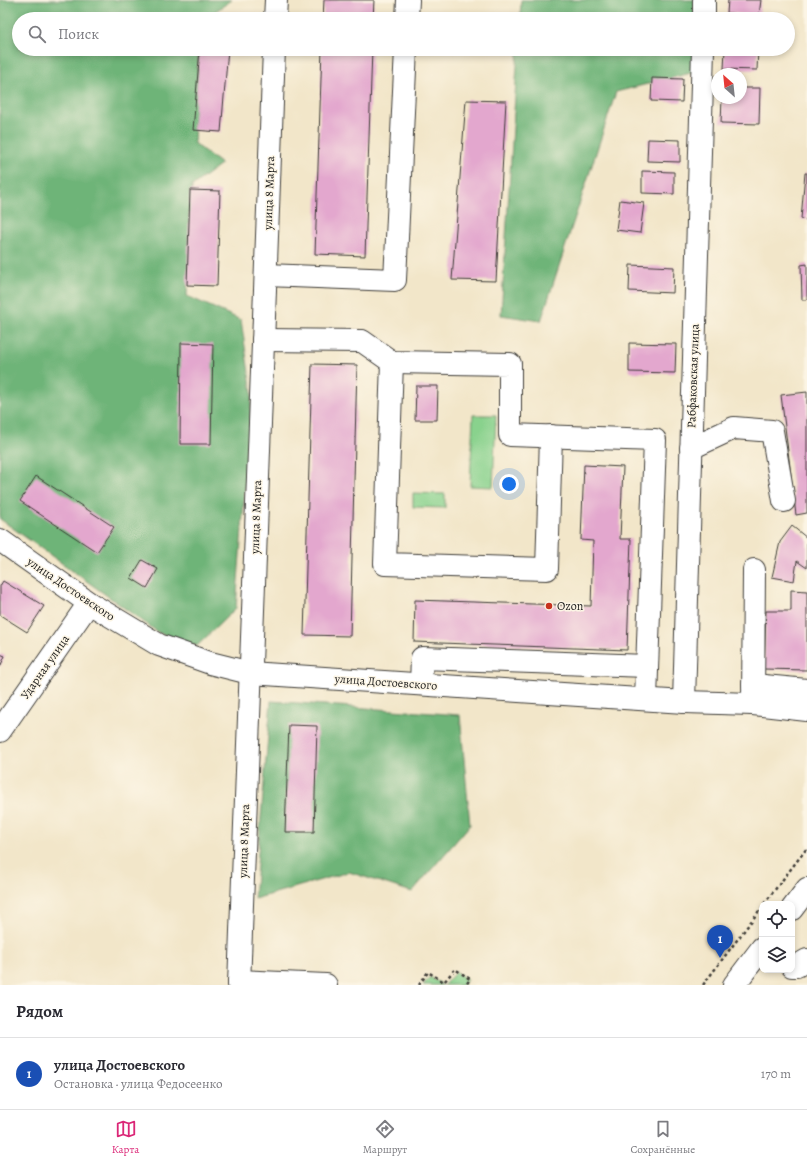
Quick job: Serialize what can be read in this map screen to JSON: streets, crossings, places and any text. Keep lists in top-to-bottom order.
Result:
{
  "streets": {
    "street": [
      "улица 8 Марта",
      "Рабфаковская улица",
      "улица Достоевского",
      "Ударная улица"
    ]
  },
  "crossings": [
    ["улица 8 Марта", "улица Достоевского"],
    ["Рабфаковская улица", "улица Достоевского"],
    ["улица Достоевского", "Ударная улица"]
  ],
  "places": ["Ozon"],
  "north": "top left",
  "page": {
    "search": "Поиск",
    "pins": "1",
    "heading": "Рядом",
    "list": [
      {
        "mark": "1",
        "name": "улица Достоевского",
        "note": "Остановка · улица Федосеенко",
        "value": "170 m"
      }
    ],
    "nav": ["Карта", "Маршрут", "Сохранённые"]
  }
}
